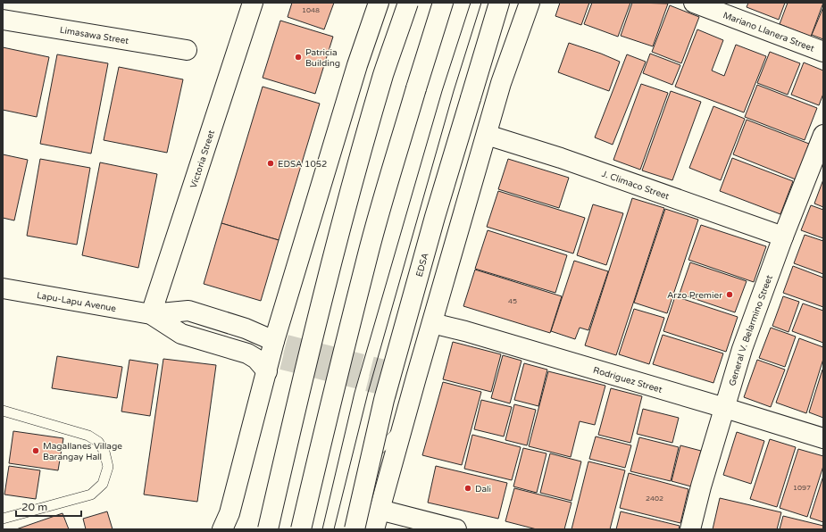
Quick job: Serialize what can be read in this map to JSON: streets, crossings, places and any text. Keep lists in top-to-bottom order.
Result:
{
  "streets": {
    "main road": [
      "Mariano Llanera Street",
      "Limasawa Street",
      "Victoria Street",
      "J. Climaco Street",
      "EDSA",
      "Lapu-Lapu Avenue",
      "General V. Belarmino Street",
      "Rodriguez Street"
    ]
  },
  "crossings": [
    ["Victoria Street", "Lapu-Lapu Avenue"],
    ["J. Climaco Street", "General V. Belarmino Street"],
    ["General V. Belarmino Street", "Rodriguez Street"]
  ],
  "places": [
    "Patricia Building",
    "EDSA 1052",
    "Arzo Premier",
    "Magallanes Village Barangay Hall",
    "Dali"
  ],
  "house_numbers": [
    "1048",
    "45",
    "1097",
    "2402"
  ],
  "scale_bar": "20 m"
}
